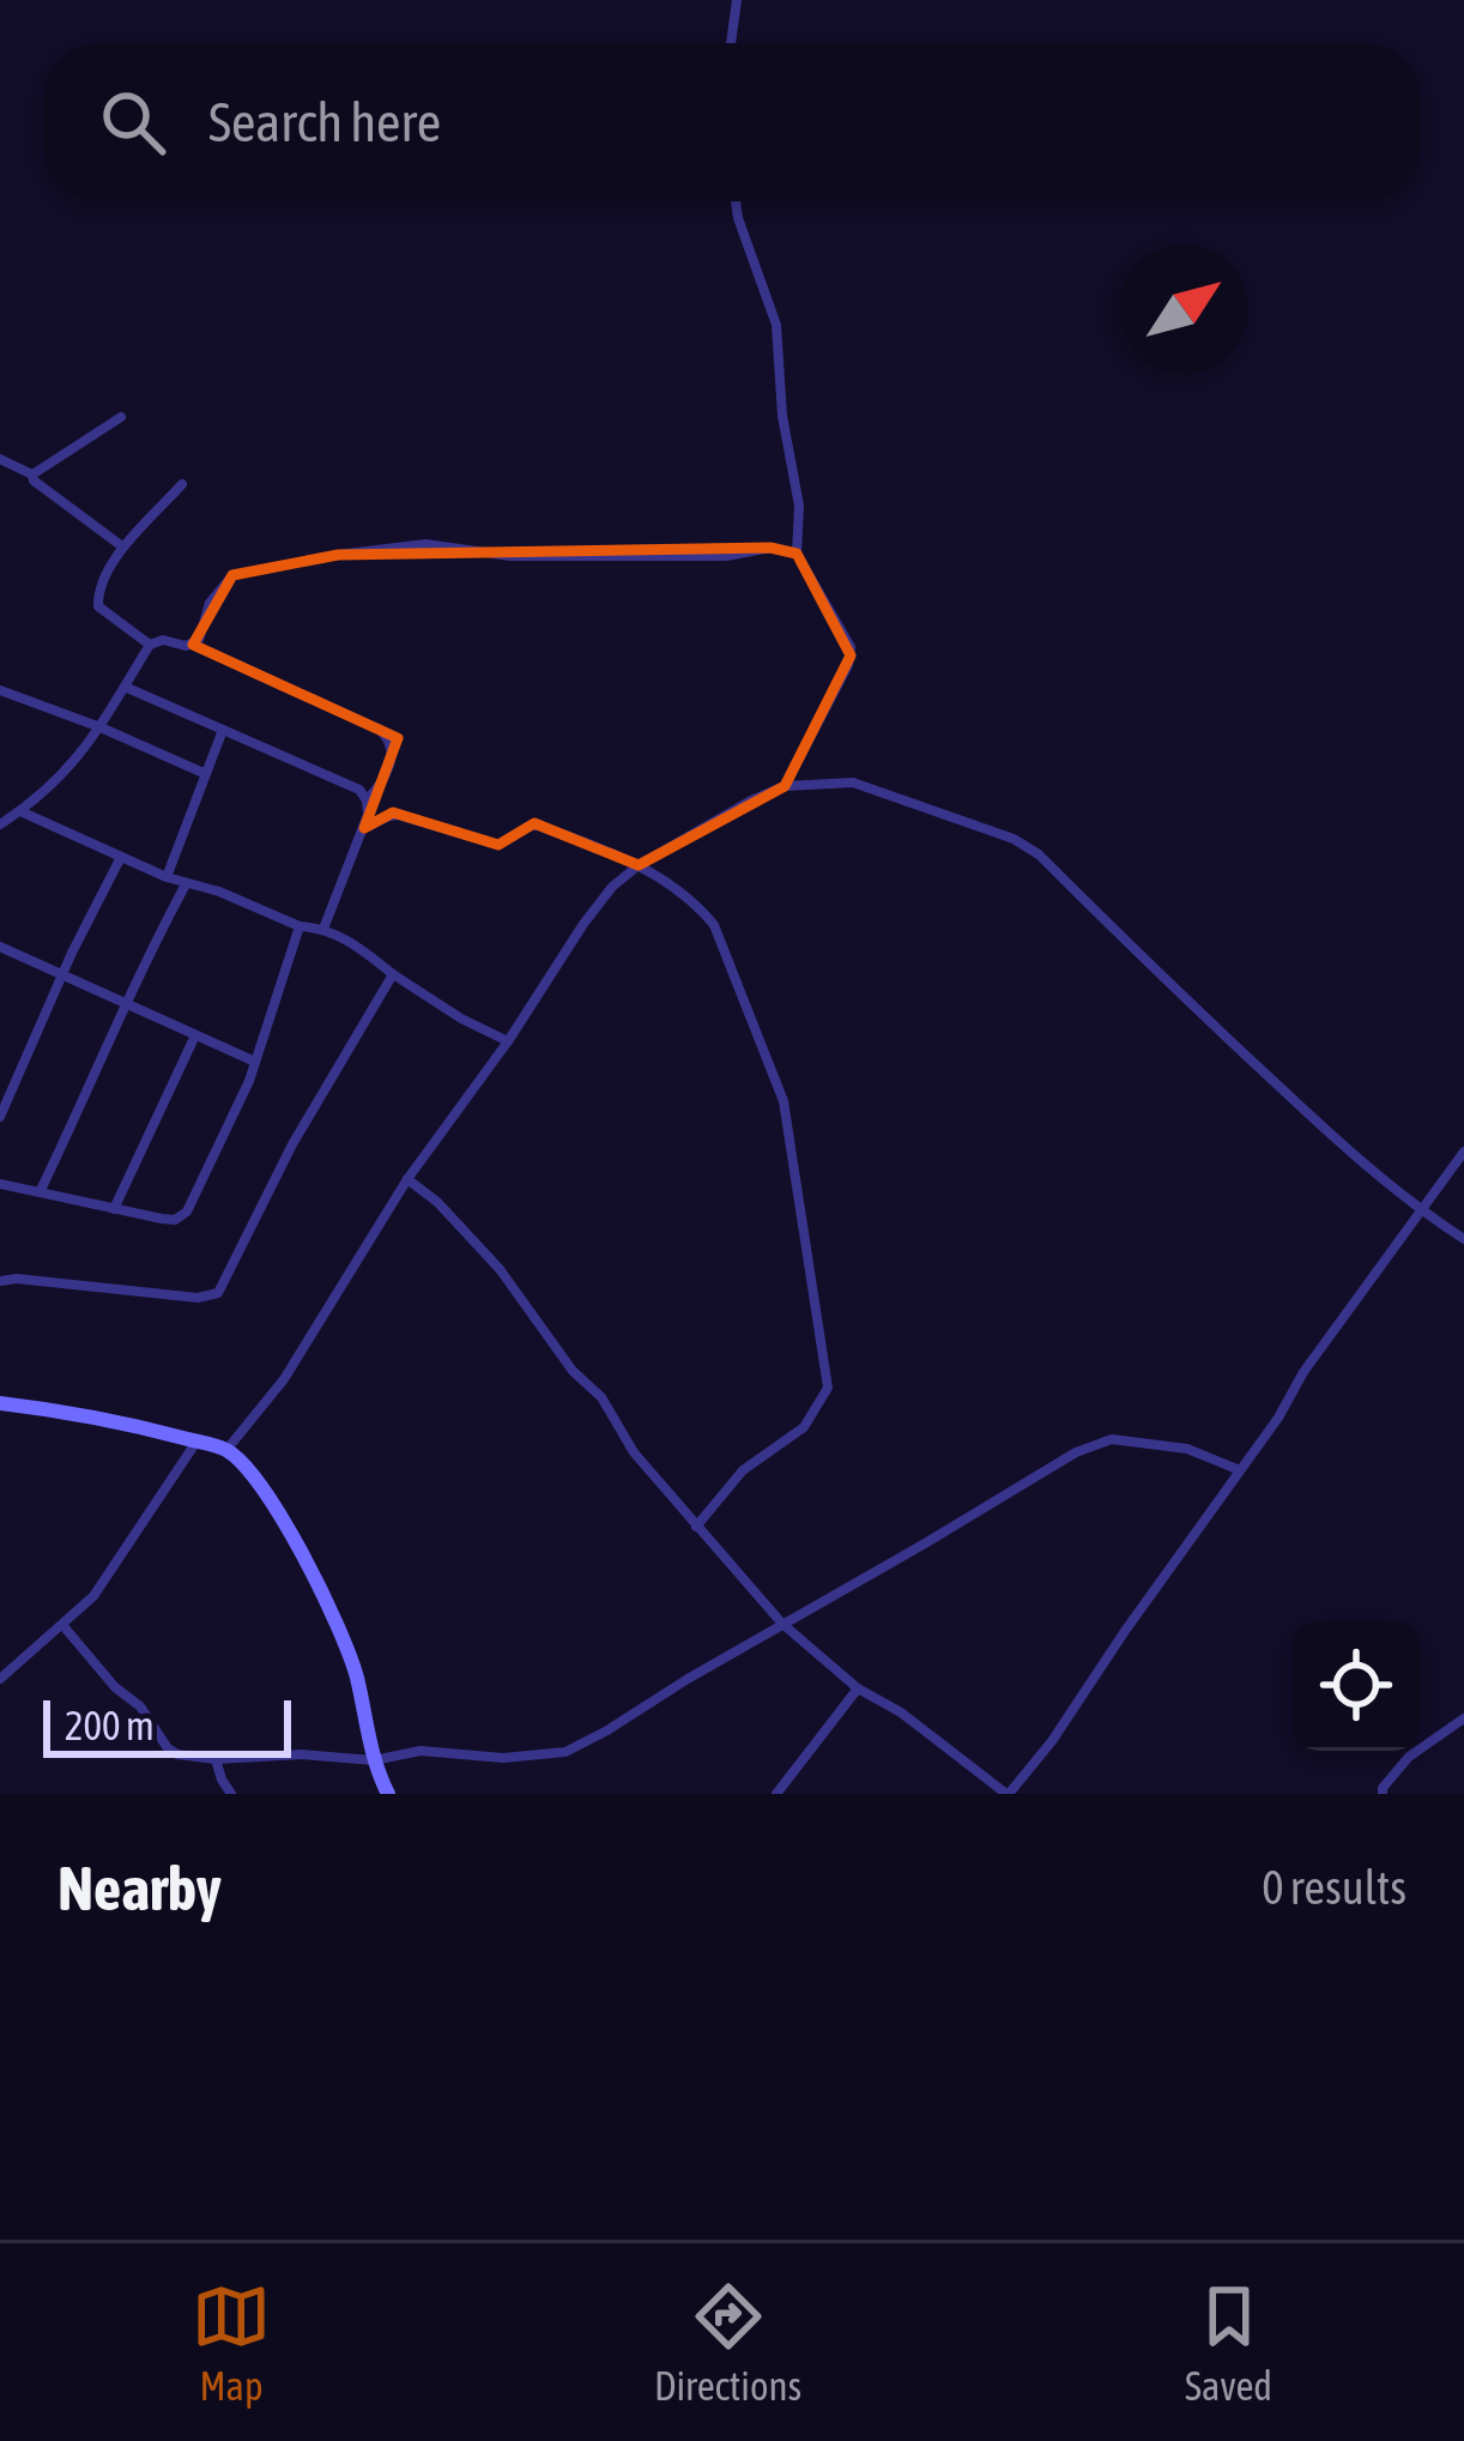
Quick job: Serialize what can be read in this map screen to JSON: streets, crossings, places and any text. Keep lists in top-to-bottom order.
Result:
{
  "scale_bar": "200 m",
  "north": "top right",
  "page": {
    "search": "Search here",
    "scale": "200 m",
    "heading": ["Nearby", "0 results"],
    "nav": ["Map", "Directions", "Saved"]
  }
}
